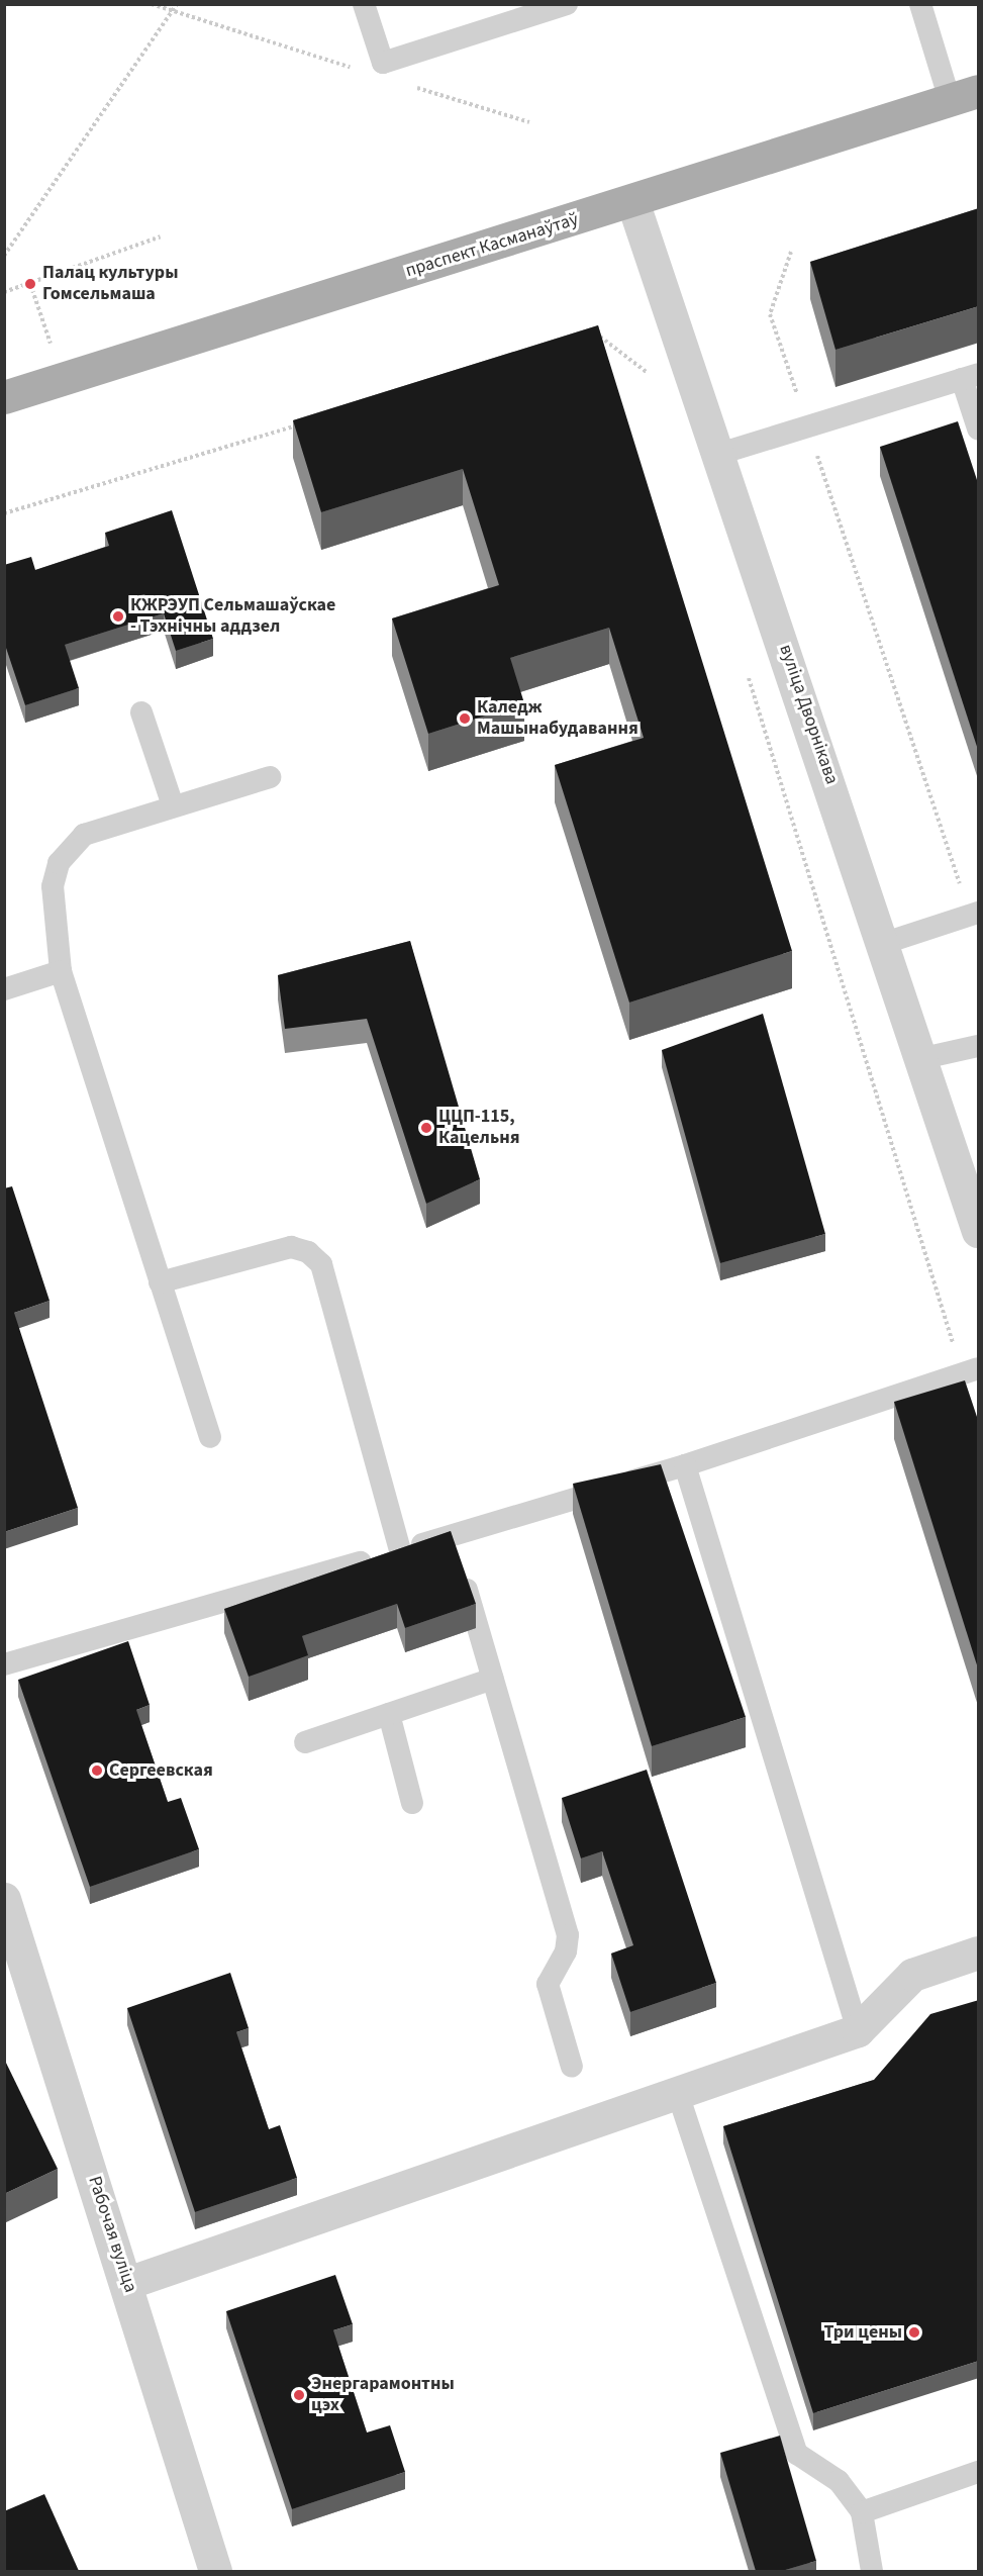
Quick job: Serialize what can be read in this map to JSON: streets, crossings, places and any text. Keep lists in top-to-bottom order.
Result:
{
  "streets": {
    "main road": ["праспект Касманаўтаў"],
    "street": ["вуліца Дворнікава", "Рабочая вуліца"]
  },
  "crossings": [
    ["праспект Касманаўтаў", "вуліца Дворнікава"]
  ],
  "places": [
    "Палац культуры Гомсельмаша",
    "КЖРЭУП Сельмашаўскае - Тэхнічны аддзел",
    "Каледж Машынабудавання",
    "ЦЦП-115, Кацельня",
    "Сергеевская",
    "Три цены",
    "Энергарамонтны цэх"
  ]
}
